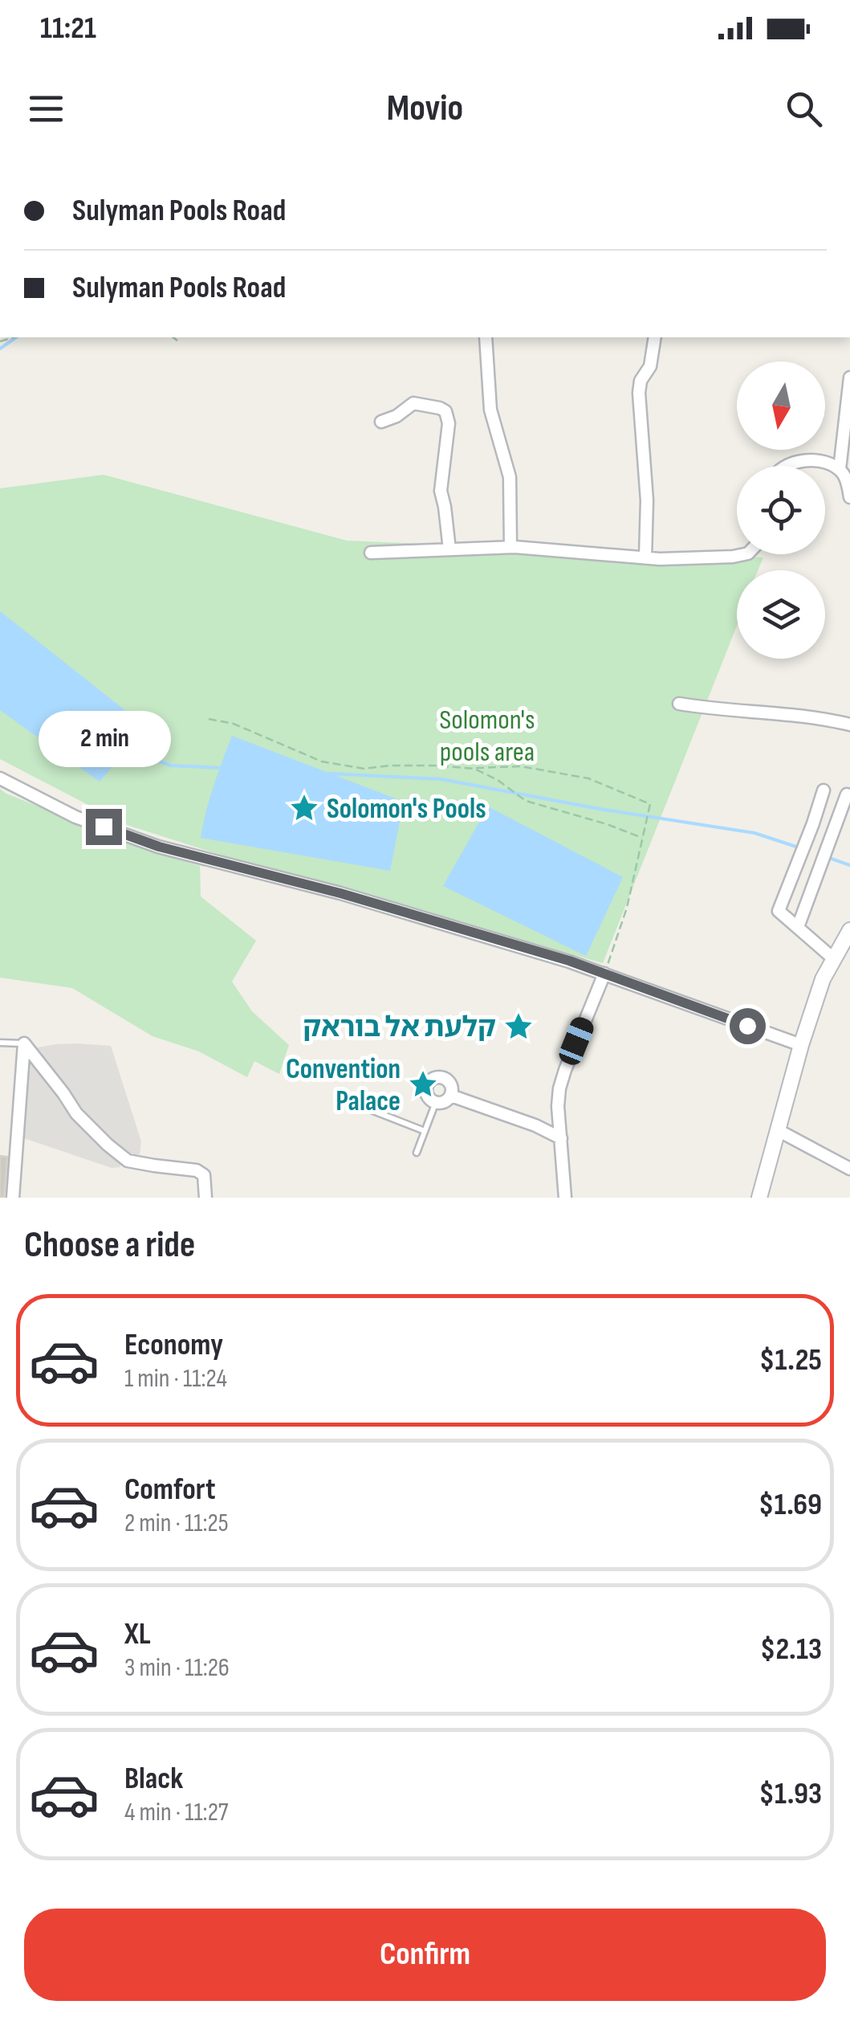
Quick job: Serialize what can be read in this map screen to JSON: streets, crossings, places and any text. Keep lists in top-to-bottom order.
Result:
{
  "parks": ["Solomon's pools area"],
  "places": {
    "place": ["Solomon's Pools", "קלעת אל בוראק", "Convention Palace"]
  },
  "north": "bottom",
  "page": {
    "status": "11:21",
    "header": "Movio",
    "banner": ["Sulyman Pools Road", "Sulyman Pools Road"],
    "bubble": "2 min",
    "heading": "Choose a ride",
    "list": [
      {
        "name": "Economy",
        "note": "1 min · 11:24",
        "value": "$1.25"
      },
      {
        "name": "Comfort",
        "note": "2 min · 11:25",
        "value": "$1.69"
      },
      {
        "name": "XL",
        "note": "3 min · 11:26",
        "value": "$2.13"
      },
      {
        "name": "Black",
        "note": "4 min · 11:27",
        "value": "$1.93"
      }
    ],
    "buttons": "Confirm"
  }
}
